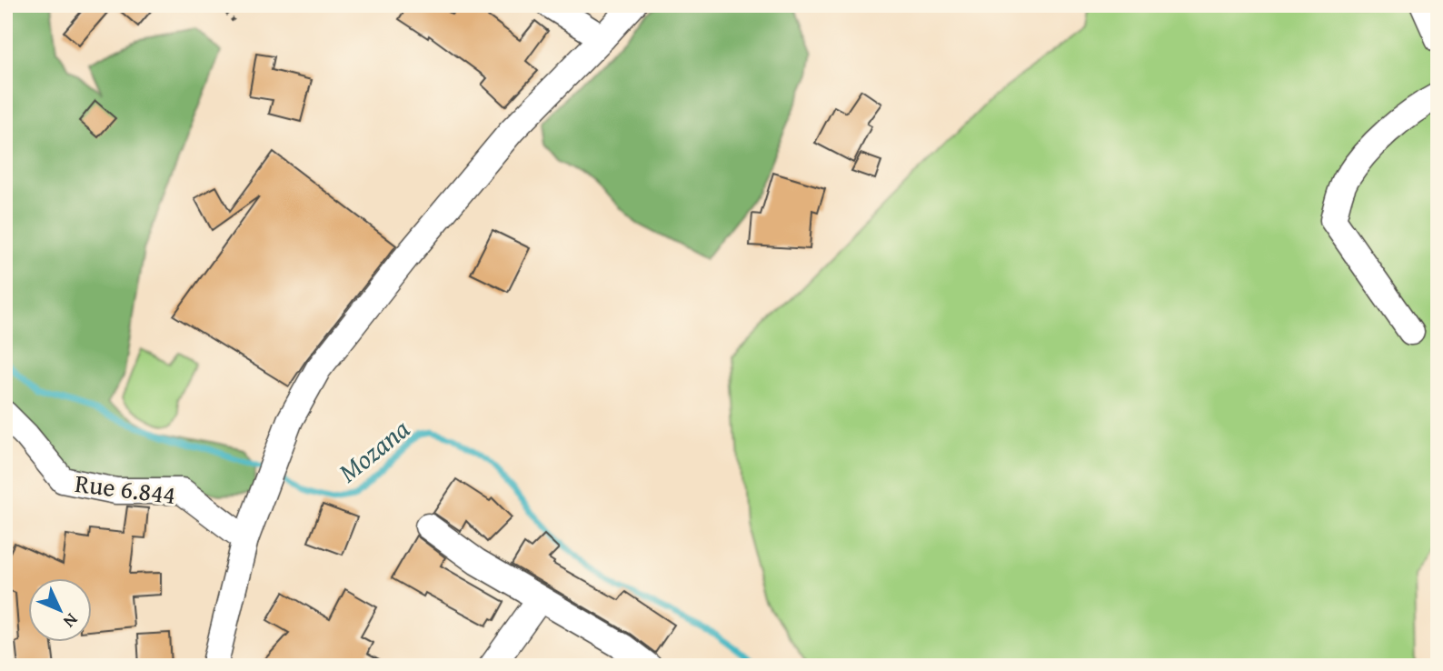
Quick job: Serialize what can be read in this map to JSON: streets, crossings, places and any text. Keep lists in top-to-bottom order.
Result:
{
  "streets": {
    "street": ["Rue 6.844"]
  },
  "water": ["Mozana"],
  "north": "bottom right"
}
